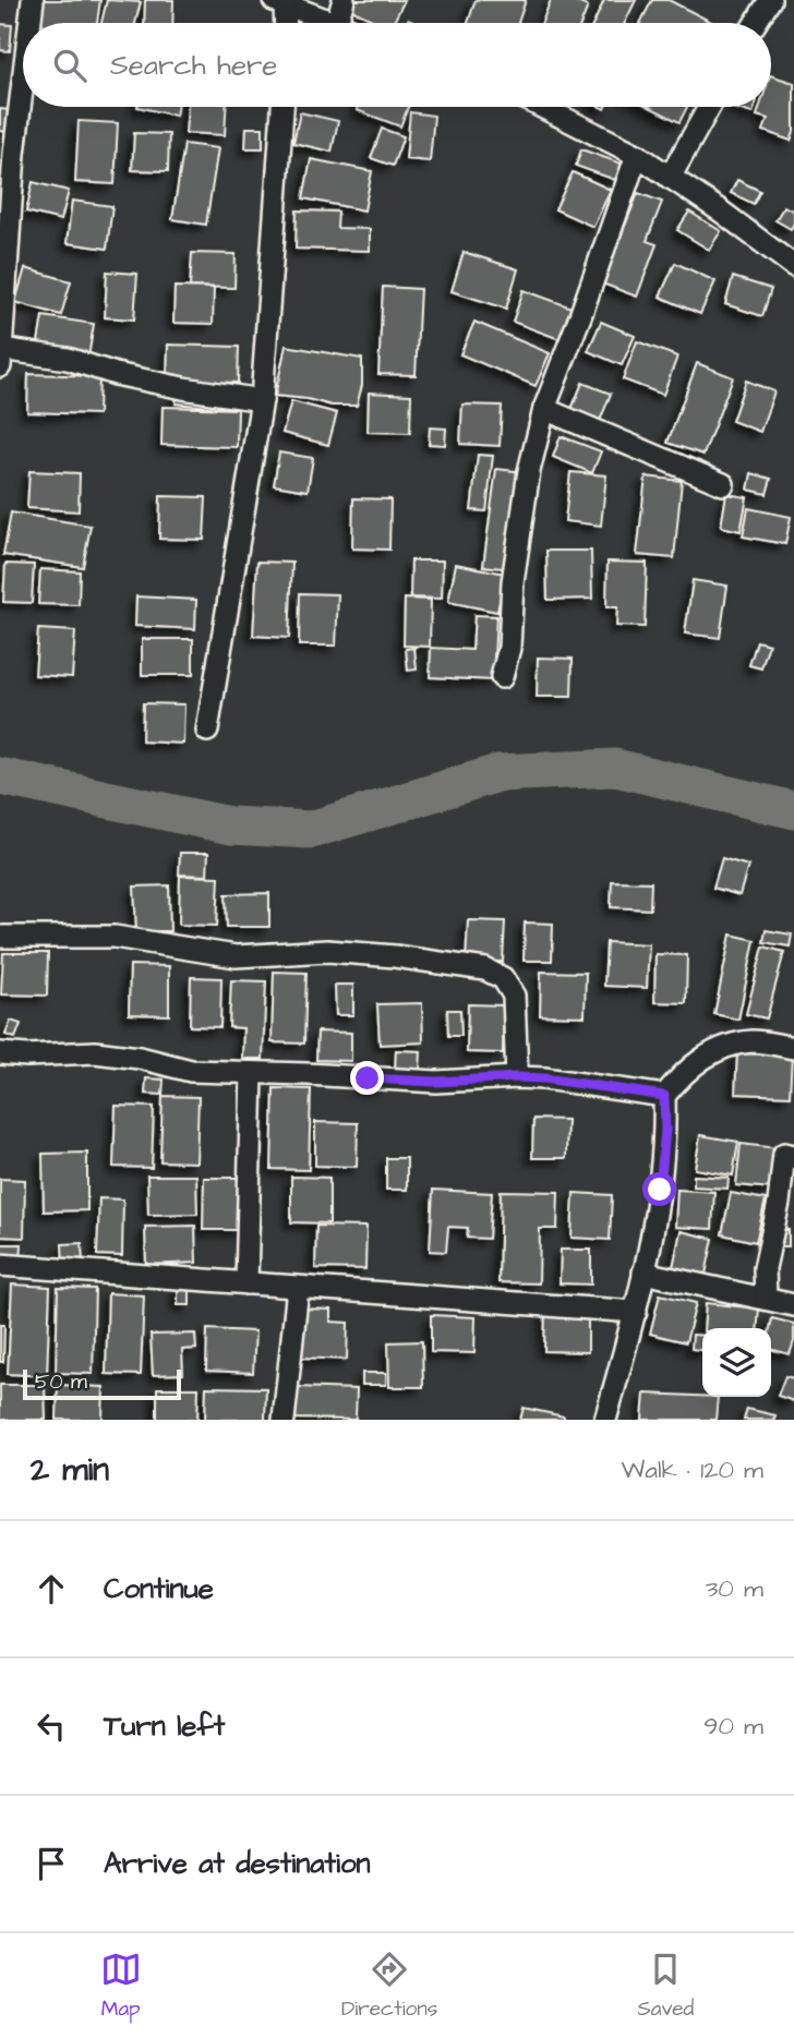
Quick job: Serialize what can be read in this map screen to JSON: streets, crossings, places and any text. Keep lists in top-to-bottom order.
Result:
{
  "scale_bar": "50 m",
  "page": {
    "search": "Search here",
    "scale": "50 m",
    "heading": ["2 min", "Walk · 120 m"],
    "list": [
      ["Continue", "30 m"],
      ["Turn left", "90 m"],
      "Arrive at destination"
    ],
    "nav": ["Map", "Directions", "Saved"]
  }
}
